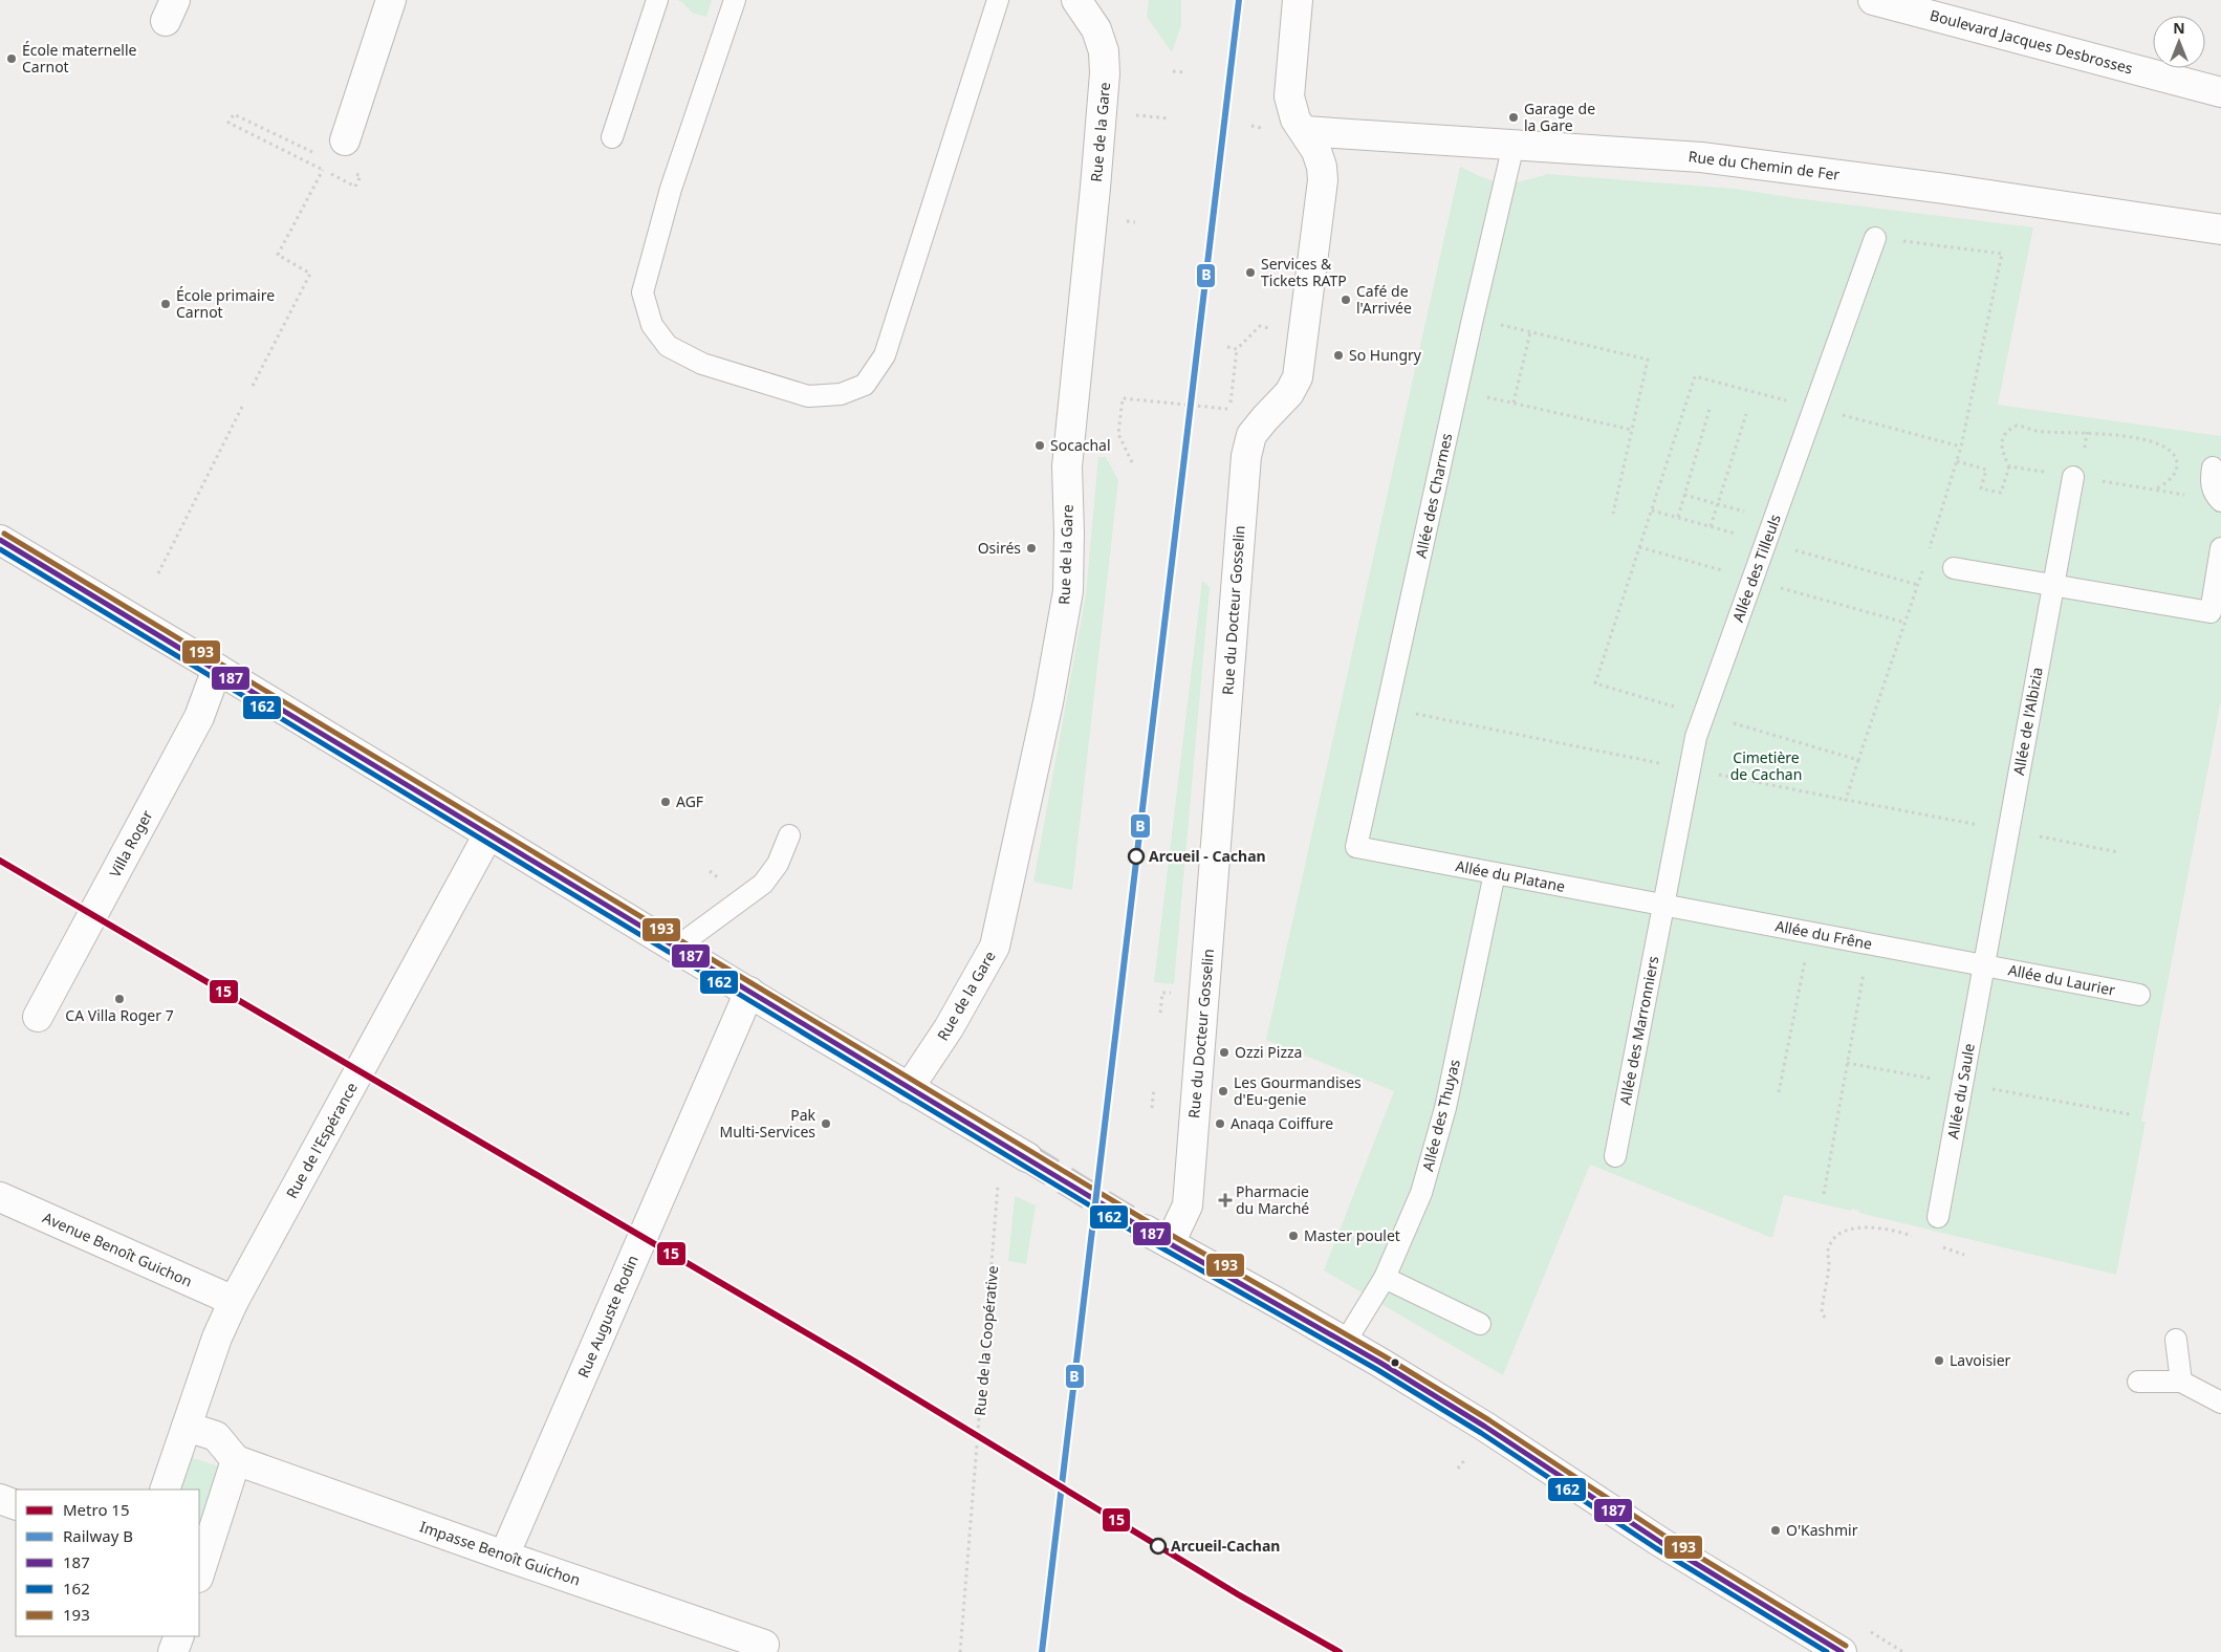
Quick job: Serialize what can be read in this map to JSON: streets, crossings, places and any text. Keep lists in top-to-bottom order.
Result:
{
  "streets": {
    "street": [
      "Boulevard Jacques Desbrosses",
      "Rue de la Gare",
      "Rue du Chemin de Fer",
      "Rue du Docteur Gosselin",
      "Villa Roger",
      "Rue de l'Espérance",
      "Avenue Benoît Guichon",
      "Rue Auguste Rodin",
      "Impasse Benoît Guichon"
    ],
    "lane": [
      "Allée des Charmes",
      "Allée des Tilleuls",
      "Allée de l'Albizia",
      "Allée du Platane",
      "Allée du Frêne",
      "Allée du Laurier",
      "Allée des Marronniers",
      "Allée du Saule",
      "Allée des Thuyas"
    ],
    "path": ["Rue de la Coopérative"]
  },
  "crossings": [
    ["Rue du Chemin de Fer", "Allée des Charmes"],
    ["Rue du Chemin de Fer", "Rue du Docteur Gosselin"],
    ["Allée des Charmes", "Allée du Platane"],
    ["Allée des Tilleuls", "Allée du Platane"],
    ["Allée des Tilleuls", "Allée du Frêne"],
    ["Allée des Tilleuls", "Allée des Marronniers"],
    ["Allée de l'Albizia", "Allée du Frêne"],
    ["Allée de l'Albizia", "Allée du Laurier"],
    ["Allée de l'Albizia", "Allée du Saule"],
    ["Allée du Platane", "Allée du Frêne"],
    ["Allée du Platane", "Allée des Marronniers"],
    ["Allée du Platane", "Allée des Thuyas"],
    ["Allée du Frêne", "Allée du Laurier"],
    ["Allée du Frêne", "Allée des Marronniers"],
    ["Allée du Frêne", "Allée du Saule"],
    ["Allée du Laurier", "Allée du Saule"],
    ["Rue de l'Espérance", "Avenue Benoît Guichon"],
    ["Rue Auguste Rodin", "Impasse Benoît Guichon"]
  ],
  "parks": ["Cimetière de Cachan"],
  "places": {
    "other": [
      "École maternelle Carnot",
      "Garage de la Gare",
      "Services & Tickets RATP",
      "Café de l'Arrivée",
      "École primaire Carnot",
      "So Hungry",
      "Socachal",
      "Osirés",
      "AGF",
      "Arcueil - Cachan",
      "CA Villa Roger 7",
      "Ozzi Pizza",
      "Les Gourmandises d'Eu-genie",
      "Pak Multi-Services",
      "Anaqa Coiffure",
      "Master poulet",
      "Lavoisier",
      "O'Kashmir",
      "Arcueil-Cachan"
    ],
    "health": ["Pharmacie du Marché"]
  },
  "lines": [
    "rail line B",
    "transit line 193",
    "transit line 187",
    "transit line 162",
    "metro line 15"
  ],
  "legend": [
    "Metro 15",
    "Railway B",
    "187",
    "162",
    "193"
  ],
  "north": "top"
}
